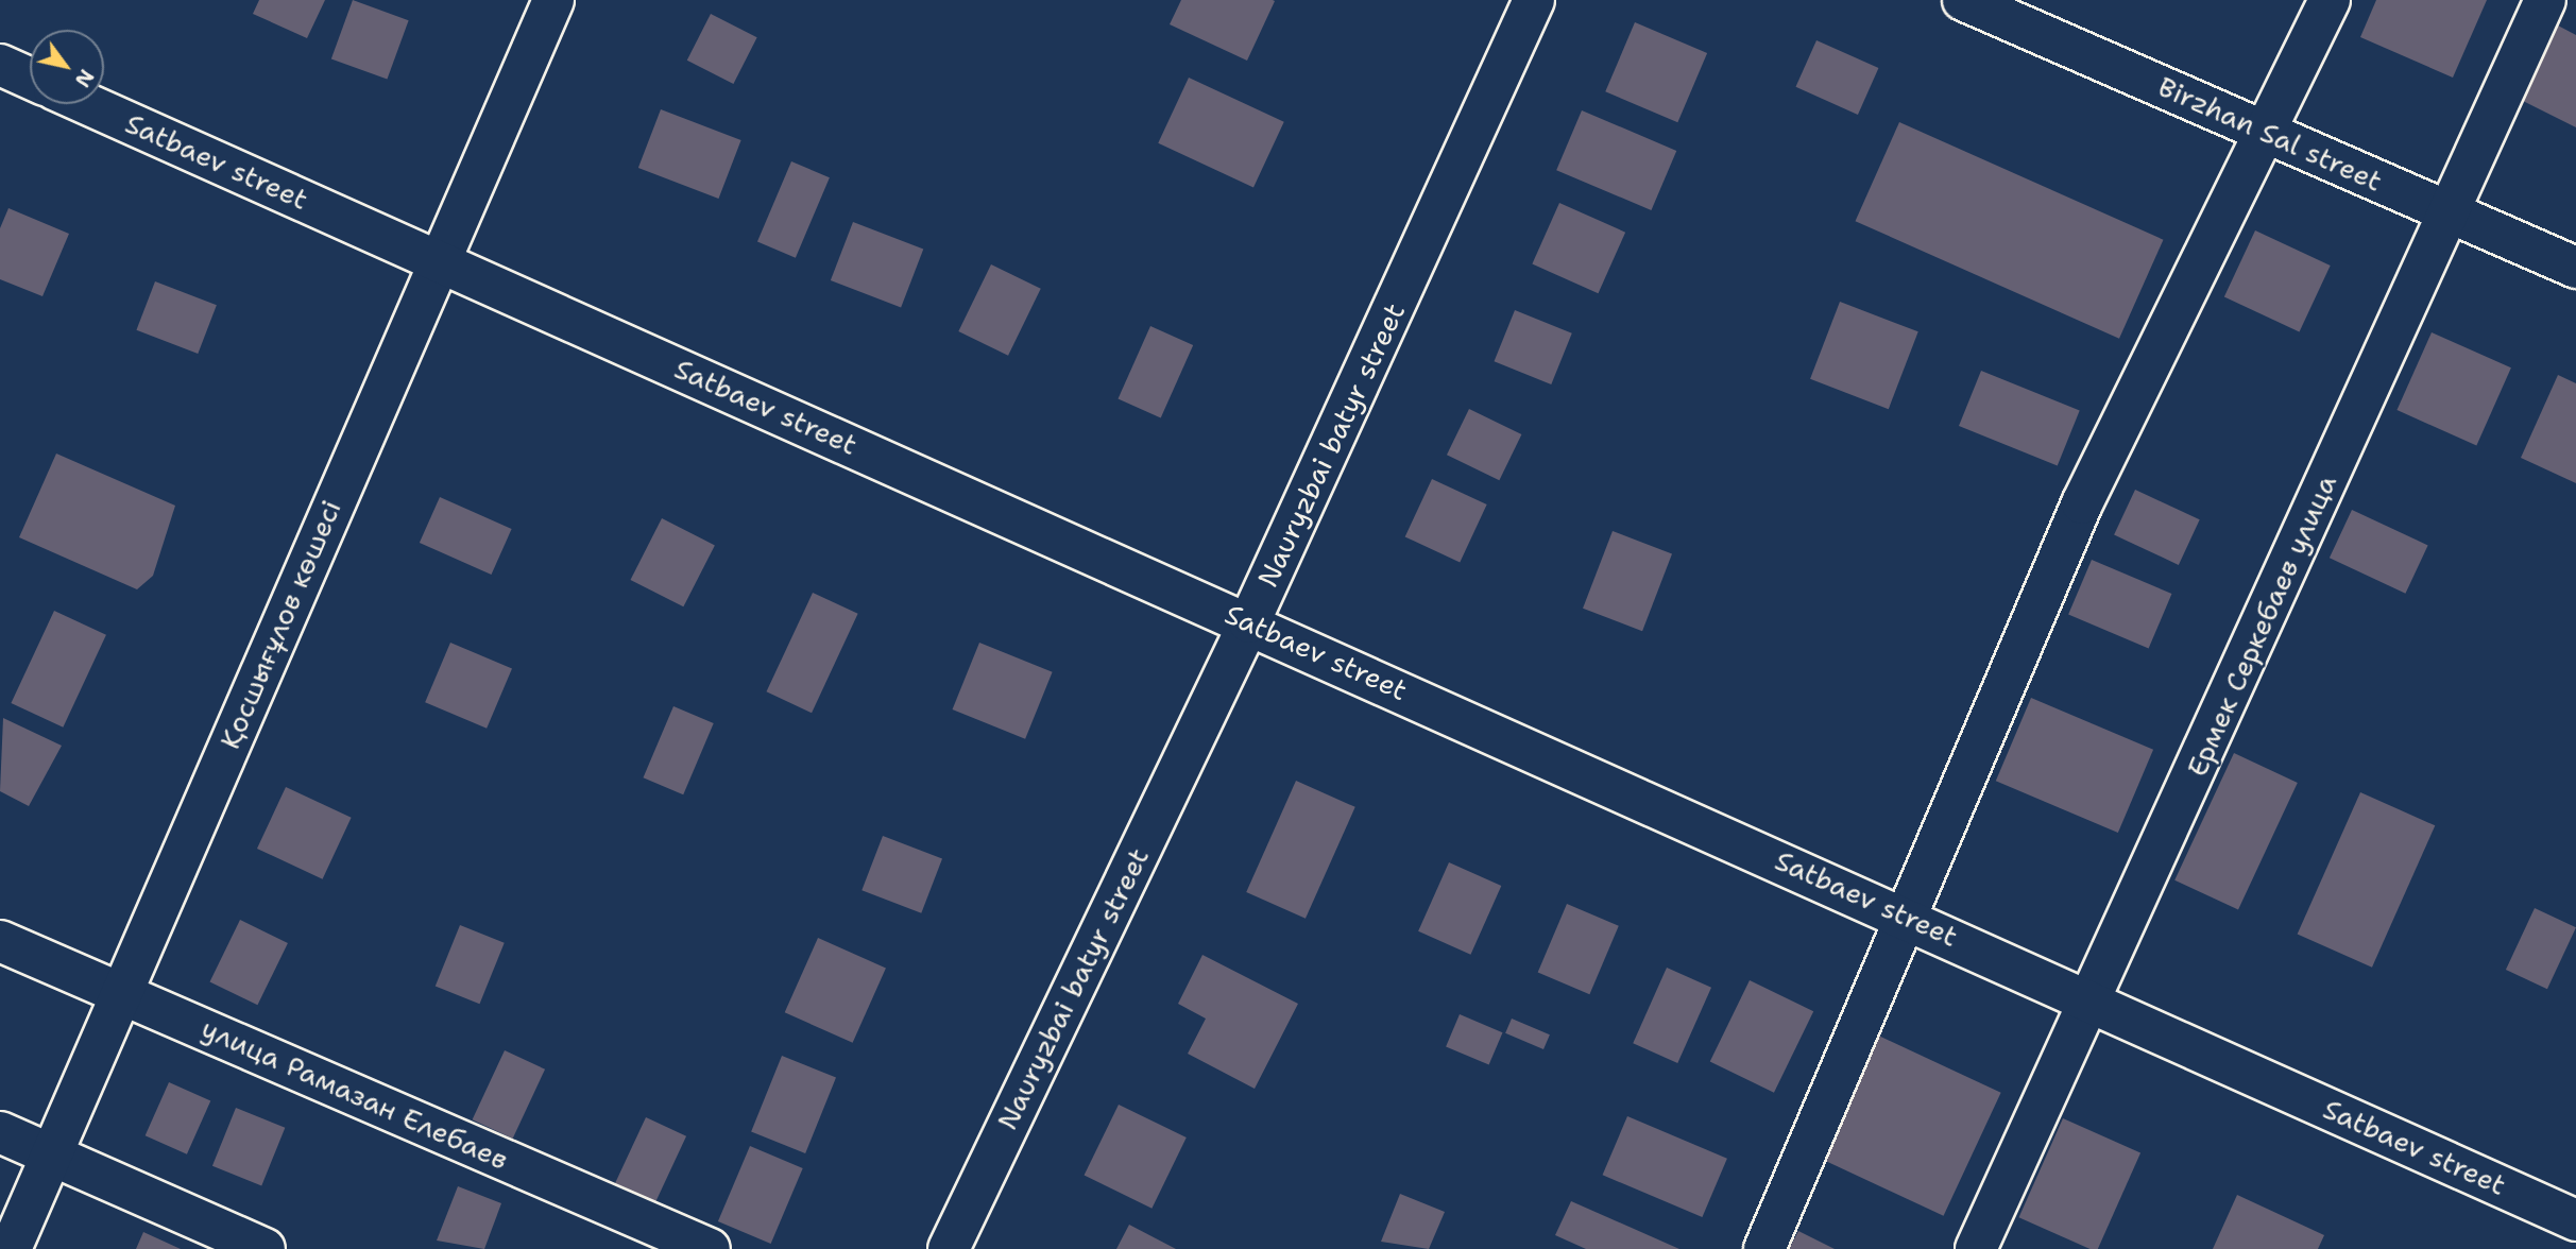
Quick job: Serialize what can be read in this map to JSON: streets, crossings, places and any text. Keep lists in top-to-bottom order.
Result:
{
  "streets": {
    "street": [
      "Birzhan Sal street",
      "Satbaev street",
      "Nauryzbai batyr street",
      "Қосшығұлов көшесі",
      "Ермек Серкебаев улица",
      "улица Рамазан Елебаев"
    ]
  },
  "crossings": [
    ["Birzhan Sal street", "Ермек Серкебаев улица"],
    ["Satbaev street", "Nauryzbai batyr street"],
    ["Satbaev street", "Қосшығұлов көшесі"],
    ["Satbaev street", "Ермек Серкебаев улица"],
    ["Қосшығұлов көшесі", "улица Рамазан Елебаев"]
  ],
  "north": "bottom right"
}
